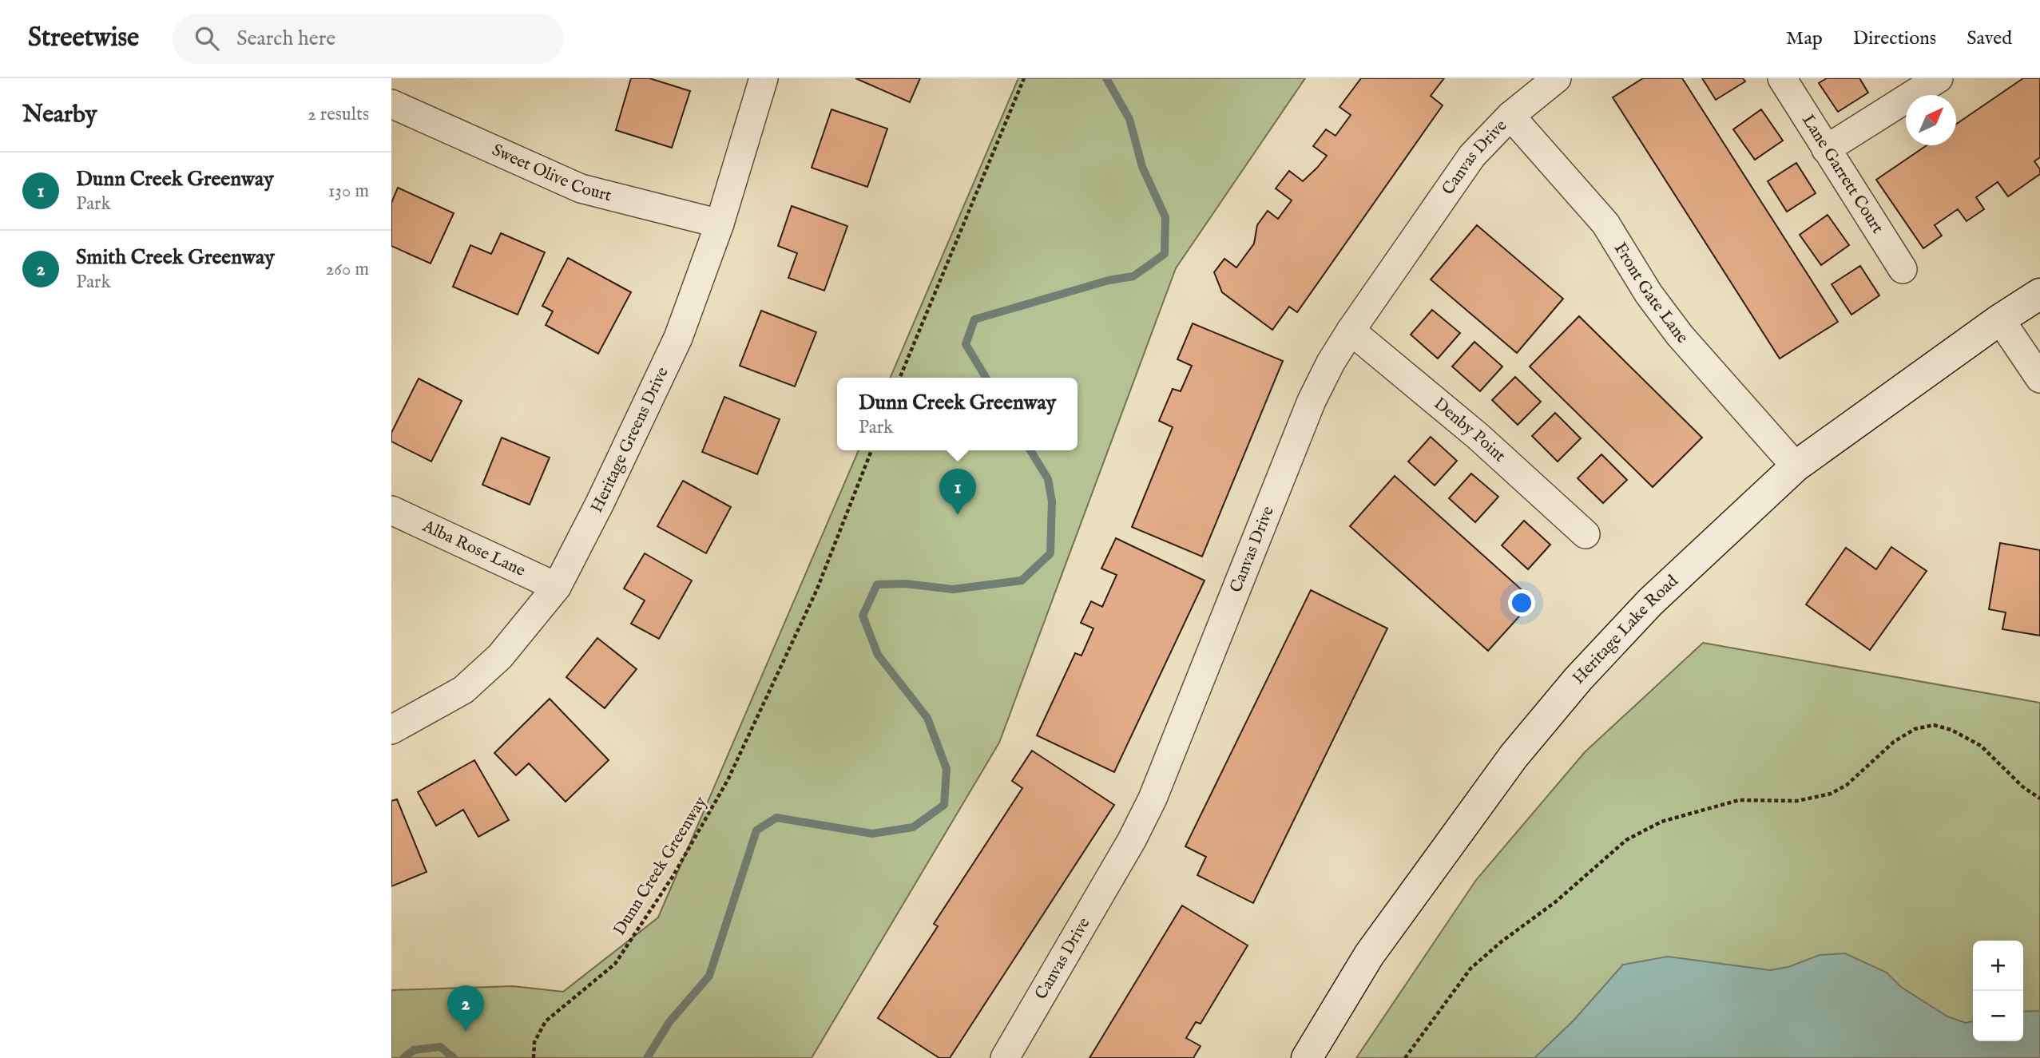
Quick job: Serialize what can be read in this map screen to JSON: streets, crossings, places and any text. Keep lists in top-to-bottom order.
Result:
{
  "streets": {
    "main road": ["Heritage Lake Road"],
    "street": [
      "Canvas Drive",
      "Sweet Olive Court",
      "Lane Garrett Court",
      "Front Gate Lane",
      "Denby Point",
      "Heritage Greens Drive",
      "Alba Rose Lane"
    ],
    "path": ["Dunn Creek Greenway"]
  },
  "crossings": [
    ["Canvas Drive", "Front Gate Lane"],
    ["Canvas Drive", "Denby Point"],
    ["Sweet Olive Court", "Heritage Greens Drive"],
    ["Front Gate Lane", "Heritage Lake Road"],
    ["Heritage Greens Drive", "Alba Rose Lane"]
  ],
  "north": "top right",
  "page": {
    "header": "Streetwise",
    "search": "Search here",
    "nav": ["Map", "Directions", "Saved"],
    "heading": ["Nearby", "2 results"],
    "list": [
      {
        "mark": "1",
        "name": "Dunn Creek Greenway",
        "note": "Park",
        "value": "130 m"
      },
      {
        "mark": "2",
        "name": "Smith Creek Greenway",
        "note": "Park",
        "value": "260 m"
      }
    ],
    "popup": ["Dunn Creek Greenway", "Park"],
    "pins": ["1", "2"],
    "map_buttons": ["+", "−"]
  }
}
